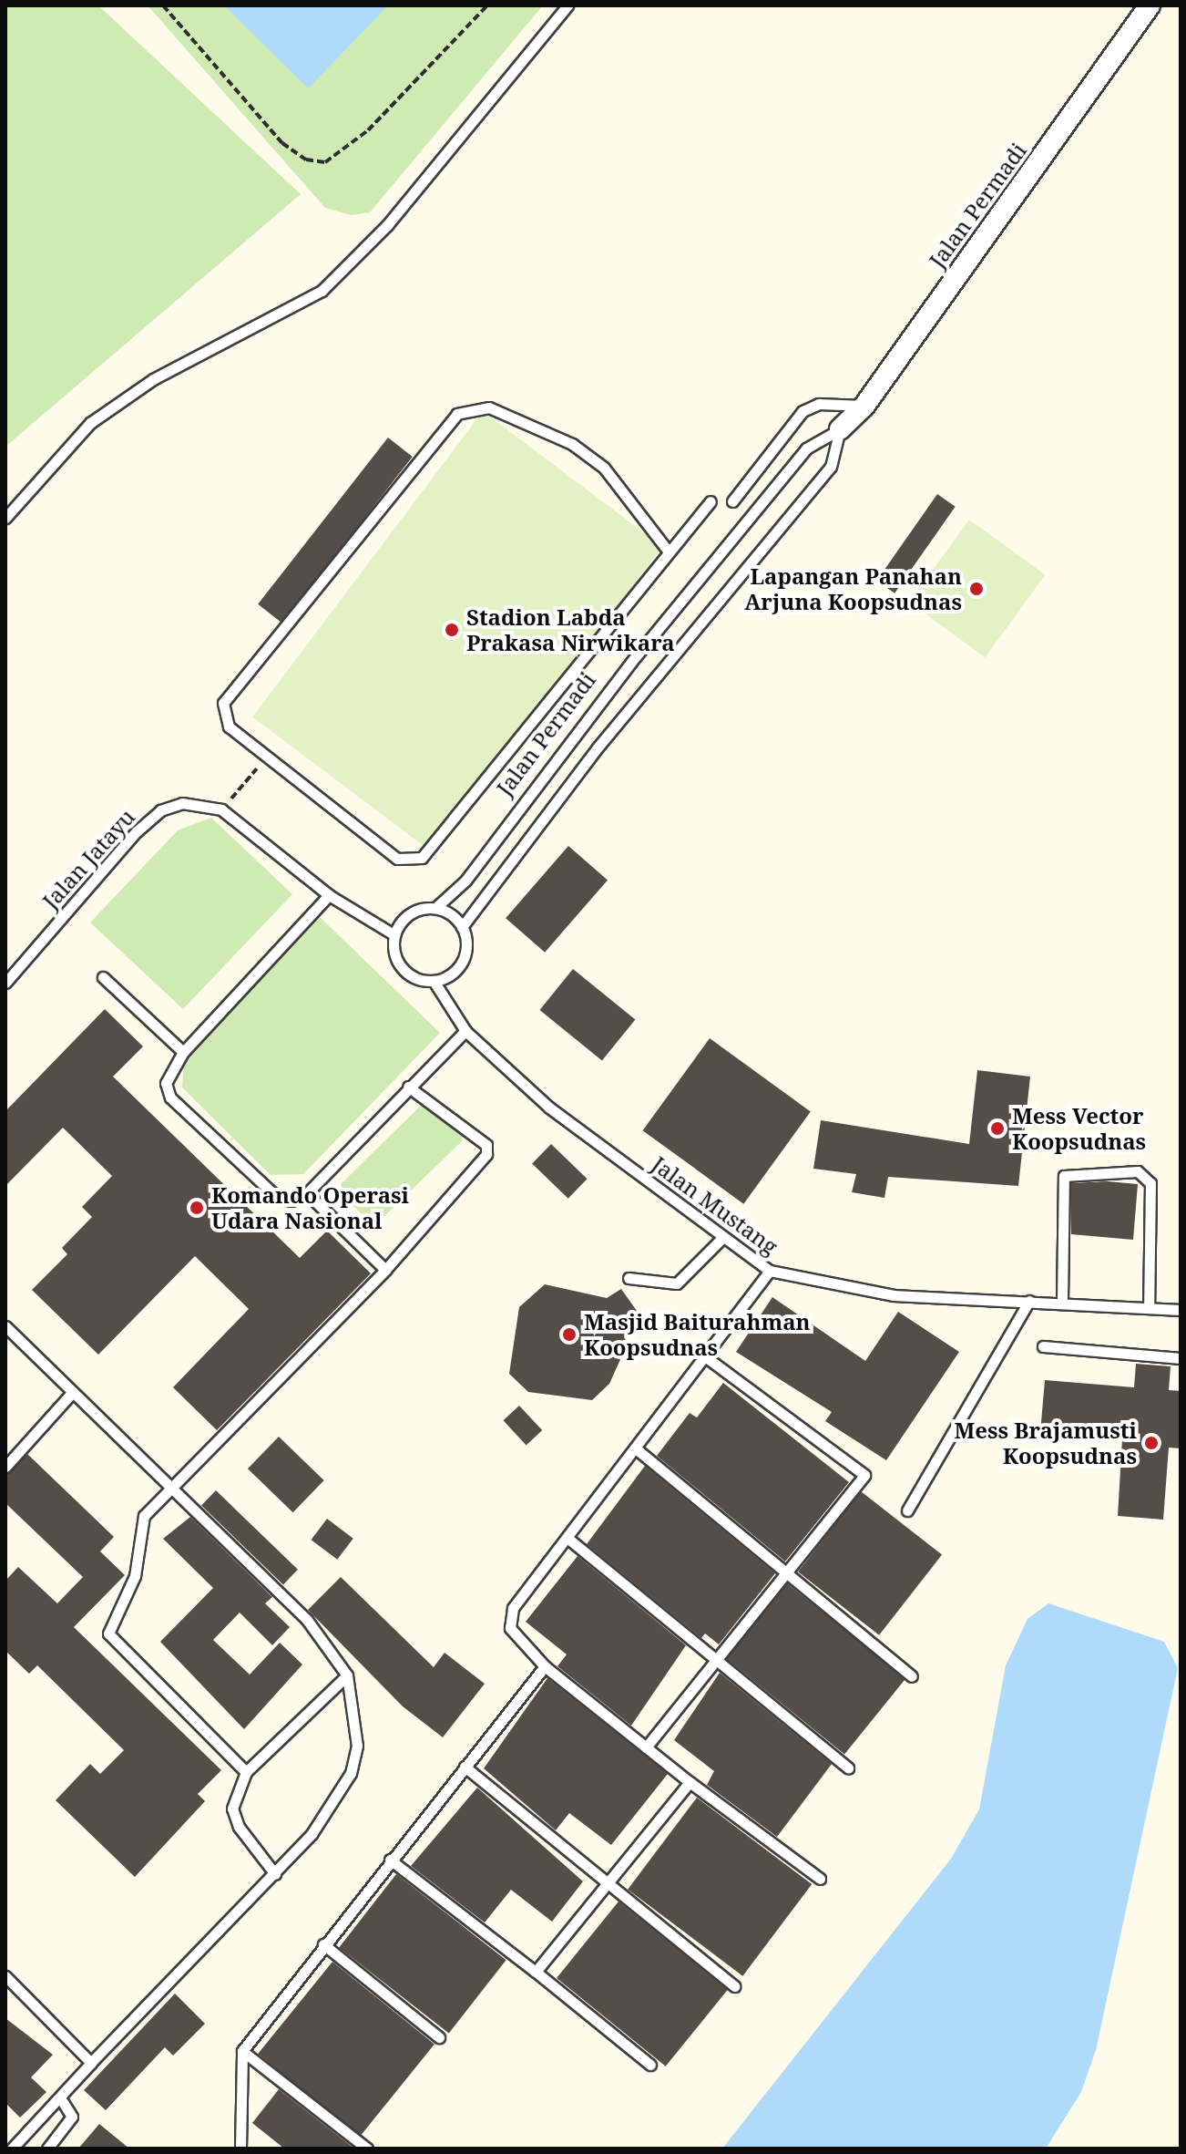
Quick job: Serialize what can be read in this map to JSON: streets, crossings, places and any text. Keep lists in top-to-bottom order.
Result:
{
  "streets": {
    "street": ["Jalan Permadi"],
    "lane": ["Jalan Jatayu", "Jalan Mustang"]
  },
  "crossings": [
    ["Jalan Permadi", "Jalan Mustang"]
  ],
  "places": [
    "Lapangan Panahan Arjuna Koopsudnas",
    "Stadion Labda Prakasa Nirwikara",
    "Mess Vector Koopsudnas",
    "Komando Operasi Udara Nasional",
    "Masjid Baiturahman Koopsudnas",
    "Mess Brajamusti Koopsudnas"
  ]
}
